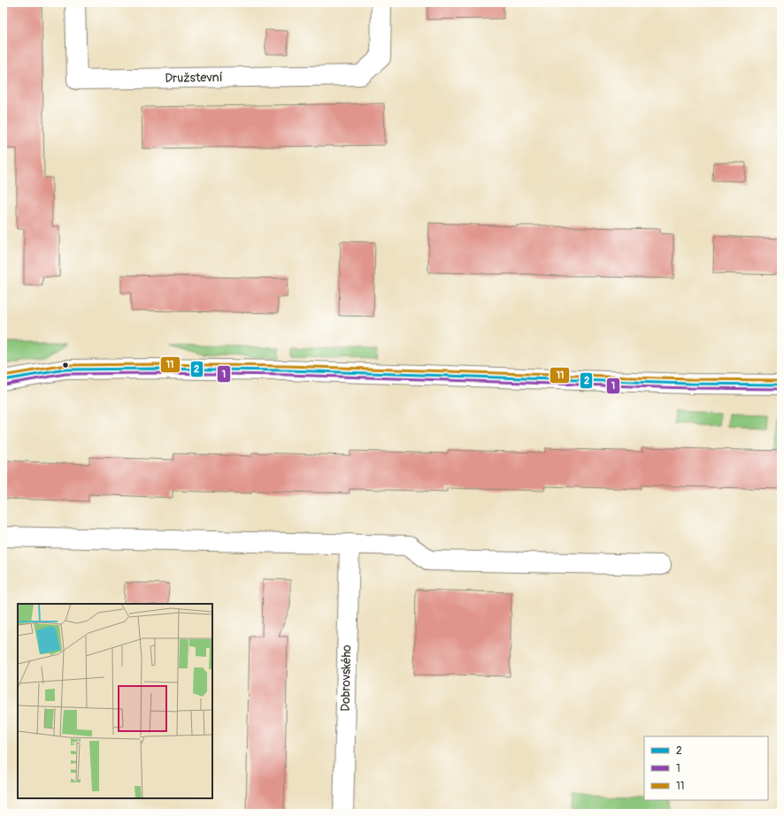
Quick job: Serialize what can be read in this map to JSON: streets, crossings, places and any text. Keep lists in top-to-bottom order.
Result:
{
  "streets": {
    "street": ["Družstevní", "Dobrovského"]
  },
  "lines": ["transit line 11", "transit line 2", "transit line 1"],
  "legend": ["2", "1", "11"]
}
